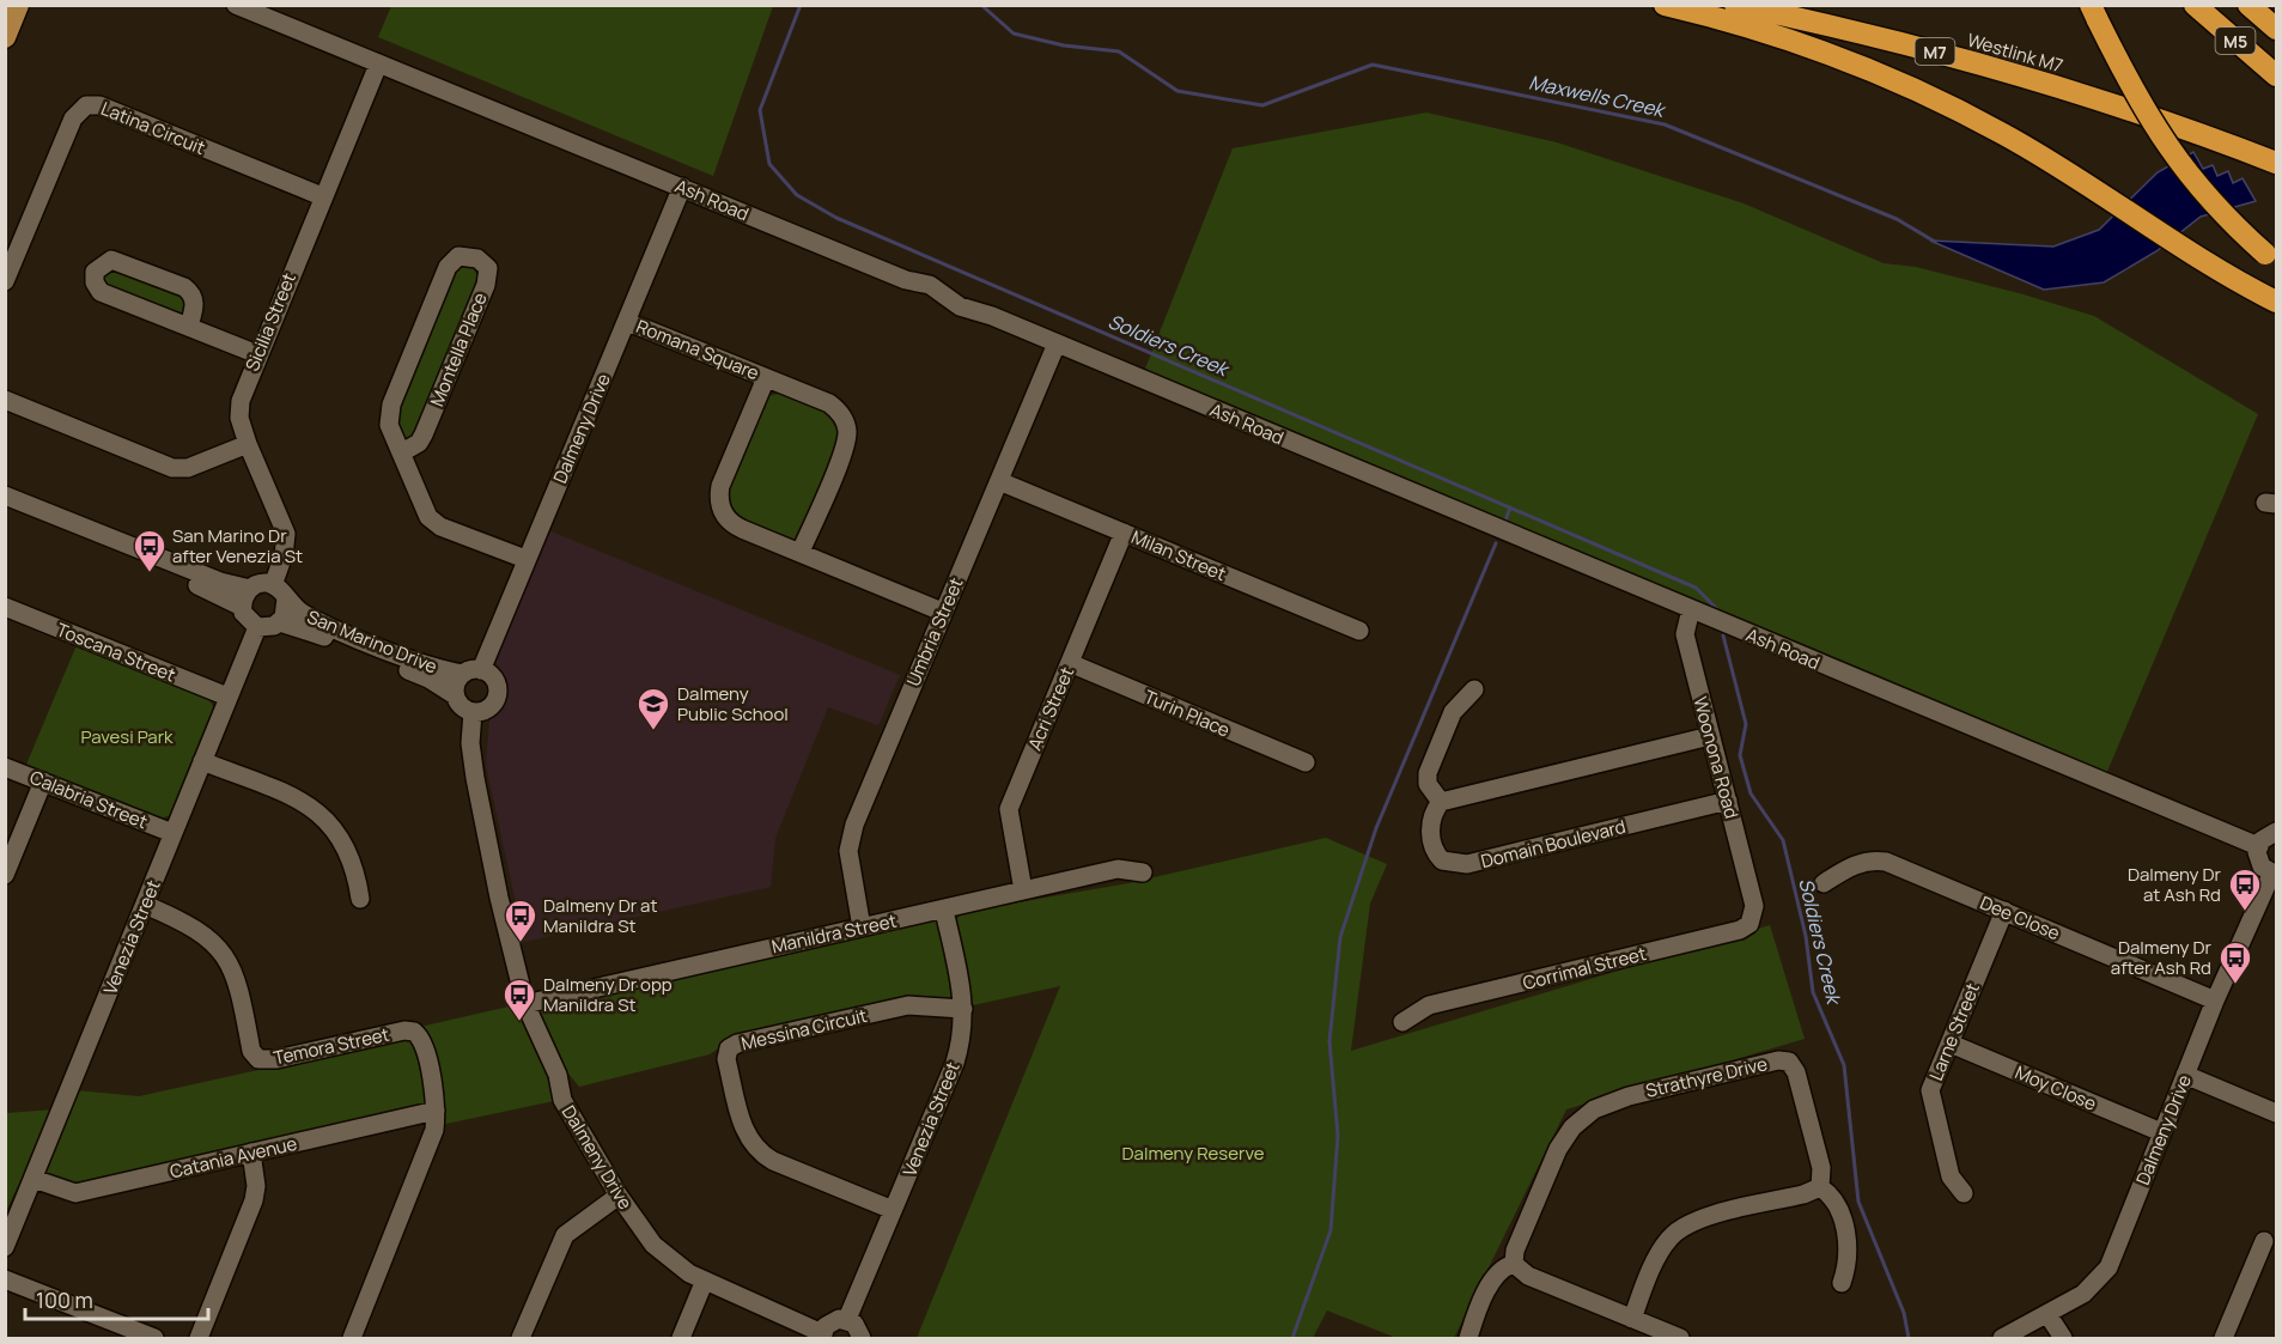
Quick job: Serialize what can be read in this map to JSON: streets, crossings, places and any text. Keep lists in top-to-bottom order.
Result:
{
  "streets": {
    "highway": ["M5", "M7", "Westlink M7"],
    "street": [
      "Latina Circuit",
      "Ash Road",
      "Sicilia Street",
      "Montella Place",
      "Romana Square",
      "Dalmeny Drive",
      "Milan Street",
      "Umbria Street",
      "San Marino Drive",
      "Toscana Street",
      "Acri Street",
      "Turin Place",
      "Woonona Road",
      "Calabria Street",
      "Domain Boulevard",
      "Dee Close",
      "Manildra Street",
      "Venezia Street",
      "Corrimal Street",
      "Messina Circuit",
      "Larne Street",
      "Temora Street",
      "Strathyre Drive",
      "Moy Close",
      "Catania Avenue"
    ]
  },
  "crossings": [
    ["Latina Circuit", "Sicilia Street"],
    ["Ash Road", "Sicilia Street"],
    ["Ash Road", "Dalmeny Drive"],
    ["Ash Road", "Umbria Street"],
    ["Ash Road", "Woonona Road"],
    ["Sicilia Street", "San Marino Drive"],
    ["Sicilia Street", "Venezia Street"],
    ["Montella Place", "Dalmeny Drive"],
    ["Romana Square", "Dalmeny Drive"],
    ["Romana Square", "Umbria Street"],
    ["Dalmeny Drive", "San Marino Drive"],
    ["Dalmeny Drive", "Dee Close"],
    ["Dalmeny Drive", "Manildra Street"],
    ["Dalmeny Drive", "Moy Close"],
    ["Milan Street", "Umbria Street"],
    ["Milan Street", "Acri Street"],
    ["Umbria Street", "Manildra Street"],
    ["San Marino Drive", "Venezia Street"],
    ["Toscana Street", "Venezia Street"],
    ["Acri Street", "Turin Place"],
    ["Acri Street", "Manildra Street"],
    ["Woonona Road", "Domain Boulevard"],
    ["Woonona Road", "Corrimal Street"],
    ["Calabria Street", "Venezia Street"],
    ["Dee Close", "Larne Street"],
    ["Manildra Street", "Venezia Street"],
    ["Venezia Street", "Messina Circuit"],
    ["Venezia Street", "Temora Street"],
    ["Venezia Street", "Catania Avenue"],
    ["Larne Street", "Moy Close"],
    ["Temora Street", "Catania Avenue"]
  ],
  "water": ["Maxwells Creek", "Soldiers Creek"],
  "parks": ["Pavesi Park", "Dalmeny Reserve"],
  "places": {
    "bus stop": [
      "San Marino Dr after Venezia St",
      "Dalmeny Dr at Ash Rd",
      "Dalmeny Dr at Manildra St",
      "Dalmeny Dr after Ash Rd",
      "Dalmeny Dr opp Manildra St"
    ],
    "school or university": ["Dalmeny Public School"]
  },
  "scale_bar": "100 m"
}
